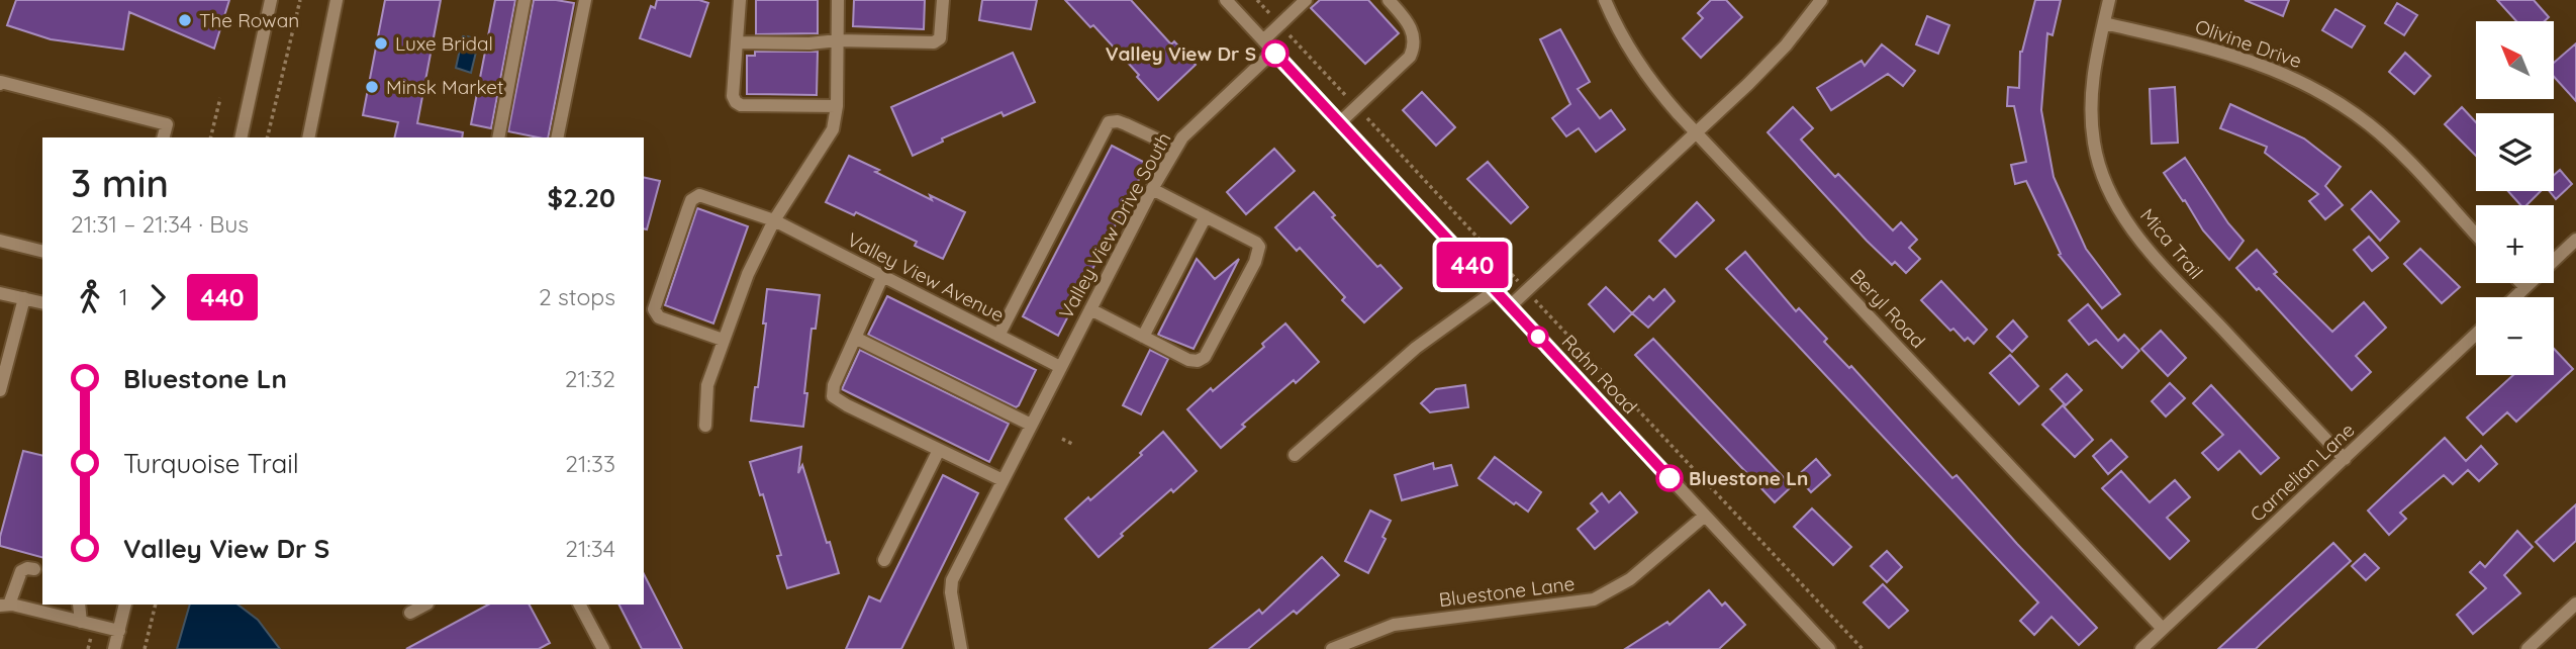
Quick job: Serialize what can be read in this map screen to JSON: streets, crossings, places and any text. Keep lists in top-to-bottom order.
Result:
{
  "streets": {
    "street": [
      "Olivine Drive",
      "Valley View Drive South",
      "Mica Trail",
      "Valley View Avenue",
      "Beryl Road",
      "Rahn Road",
      "Carnelian Lane",
      "Bluestone Lane"
    ]
  },
  "crossings": [
    ["Olivine Drive", "Mica Trail"],
    ["Valley View Drive South", "Valley View Avenue"],
    ["Valley View Drive South", "Rahn Road"],
    ["Mica Trail", "Carnelian Lane"],
    ["Beryl Road", "Carnelian Lane"],
    ["Rahn Road", "Bluestone Lane"]
  ],
  "places": [
    "The Rowan",
    "Luxe Bridal",
    "Valley View Dr S",
    "Minsk Market",
    "Bluestone Ln"
  ],
  "lines": ["bus line 440"],
  "north": "top left",
  "page": {
    "on_map": "440",
    "map_buttons": ["+", "−"],
    "heading": ["3 min", "21:31 – 21:34 · Bus", "$2.20"],
    "legs": ["1", "440", "2 stops"],
    "list": [
      {
        "name": "Bluestone Ln",
        "value": "21:32"
      },
      {
        "name": "Turquoise Trail",
        "value": "21:33"
      },
      {
        "name": "Valley View Dr S",
        "value": "21:34"
      }
    ]
  }
}
